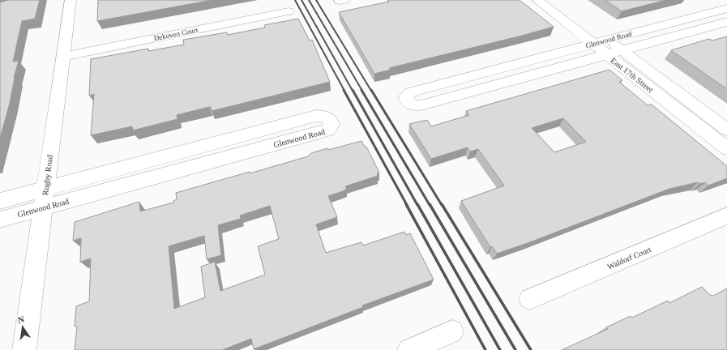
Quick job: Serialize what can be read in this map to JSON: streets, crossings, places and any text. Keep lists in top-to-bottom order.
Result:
{
  "streets": {
    "street": [
      "Dekoven Court",
      "Glenwood Road",
      "East 17th Street",
      "Rugby Road",
      "Waldorf Court"
    ]
  },
  "crossings": [
    ["Dekoven Court", "Rugby Road"],
    ["Glenwood Road", "East 17th Street"],
    ["Glenwood Road", "Rugby Road"]
  ],
  "north": "top"
}
